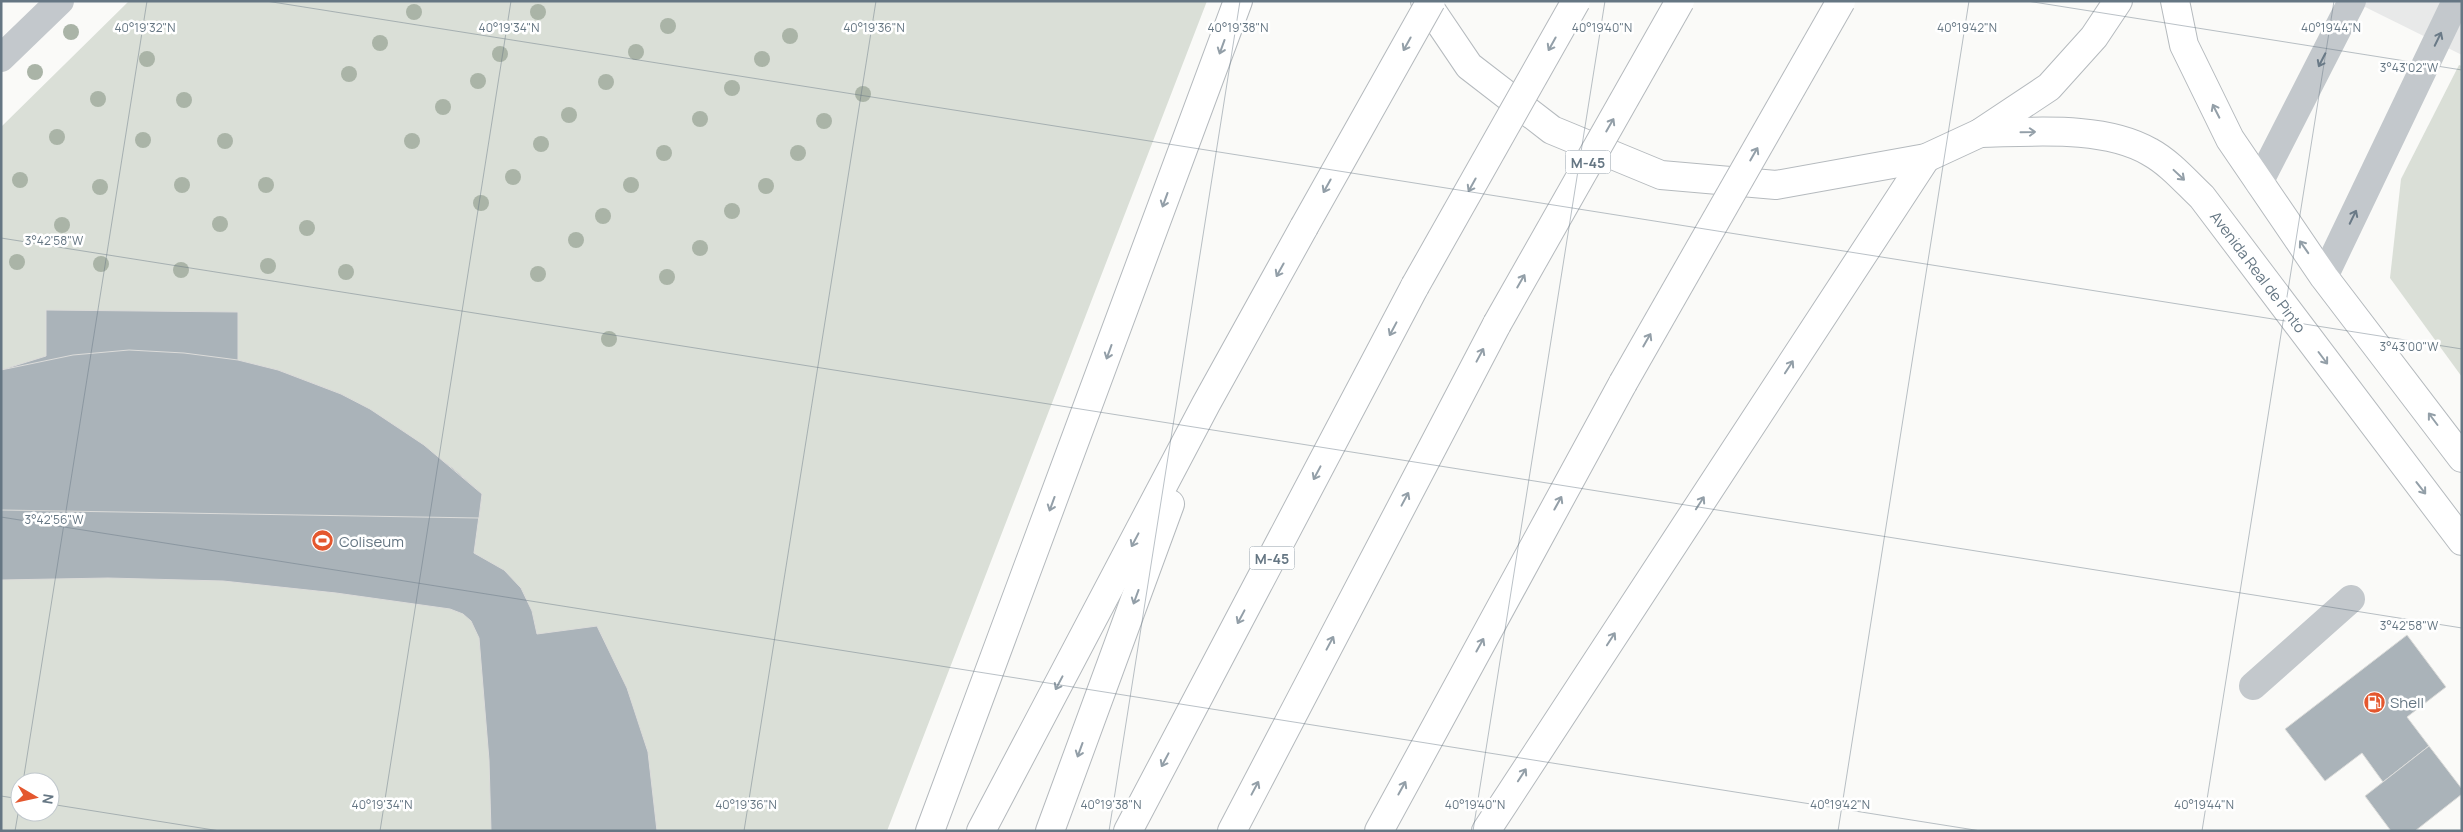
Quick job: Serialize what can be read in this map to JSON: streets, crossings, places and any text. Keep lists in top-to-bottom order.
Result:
{
  "streets": {
    "main road": ["M-45", "Avenida Real de Pinto"]
  },
  "places": {
    "sports": ["Coliseum"],
    "fuel station": ["Shell"]
  },
  "north": "right",
  "coordinates": [
    "40°19'32\"N",
    "40°19'34\"N",
    "40°19'36\"N",
    "40°19'38\"N",
    "40°19'40\"N",
    "40°19'42\"N",
    "40°19'44\"N",
    "3°43'02\"W",
    "3°42'58\"W",
    "3°43'00\"W",
    "3°42'56\"W"
  ]
}
